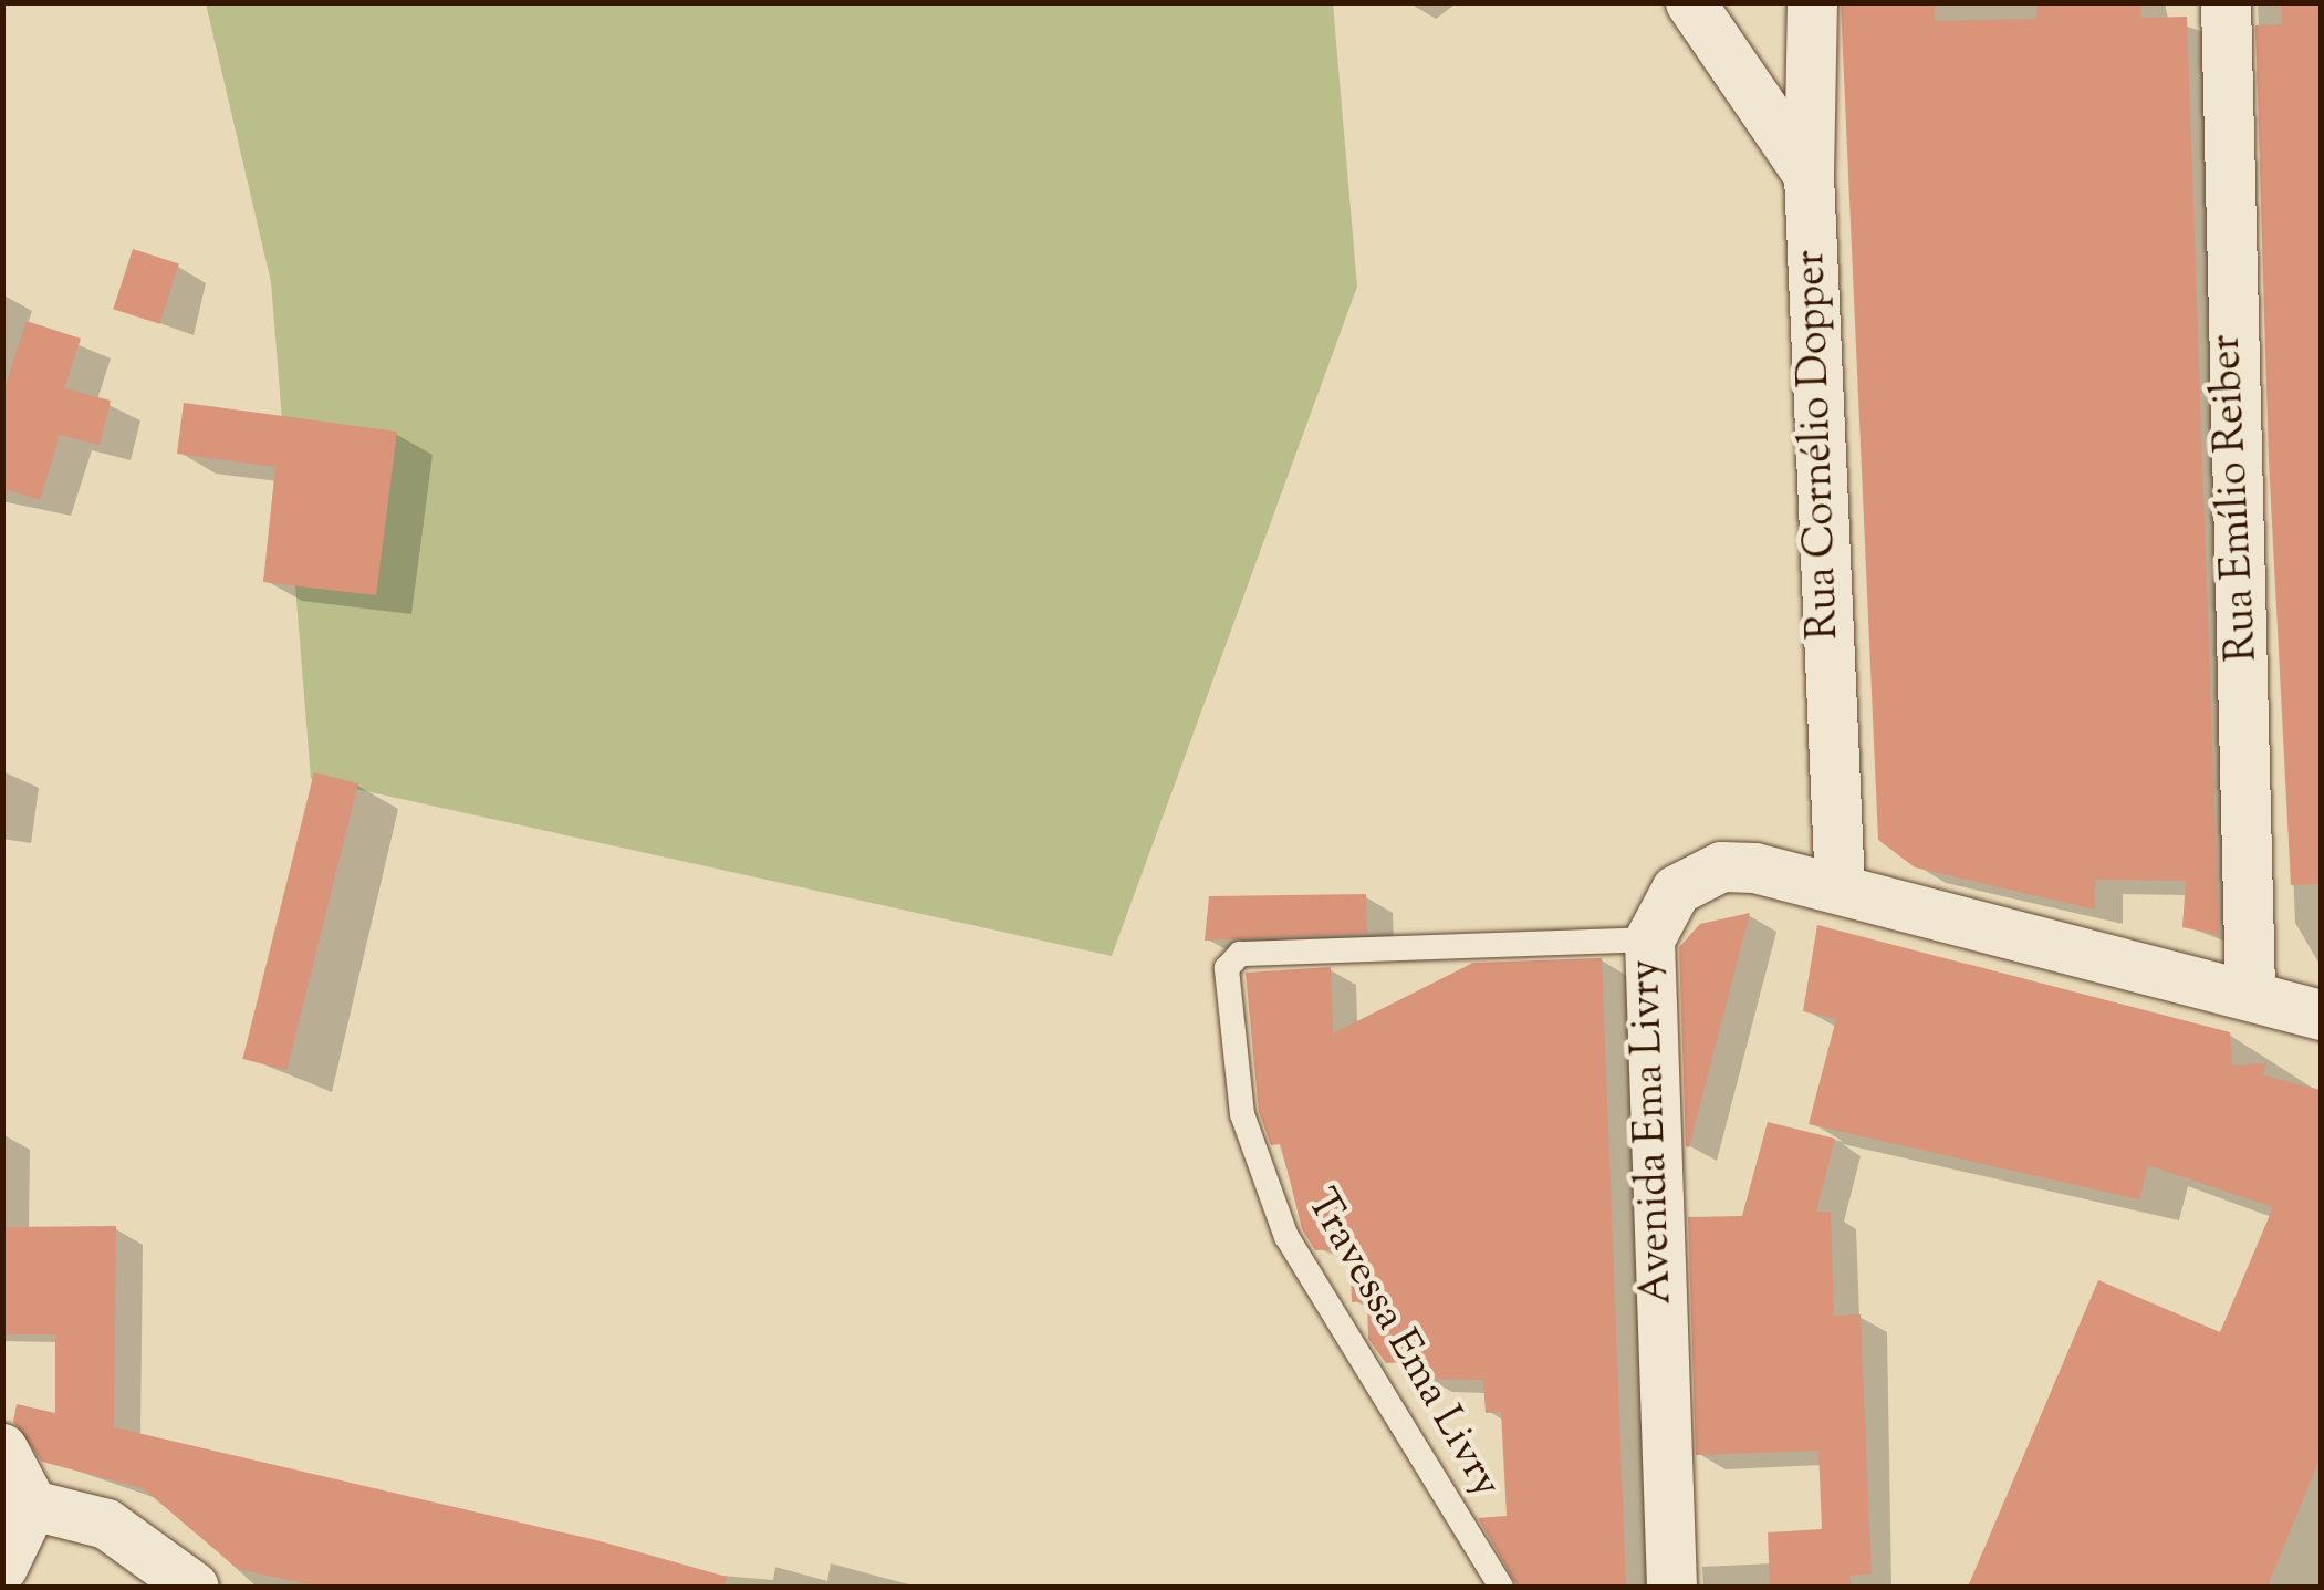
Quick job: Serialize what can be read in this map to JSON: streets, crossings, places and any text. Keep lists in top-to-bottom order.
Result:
{
  "streets": {
    "street": ["Rua Cornélio Dopper", "Rua Emílio Reiber", "Avenida Ema Livry"],
    "lane": ["Travessa Ema Livry"]
  },
  "crossings": [
    ["Rua Cornélio Dopper", "Avenida Ema Livry"],
    ["Rua Emílio Reiber", "Avenida Ema Livry"],
    ["Avenida Ema Livry", "Travessa Ema Livry"]
  ]
}
